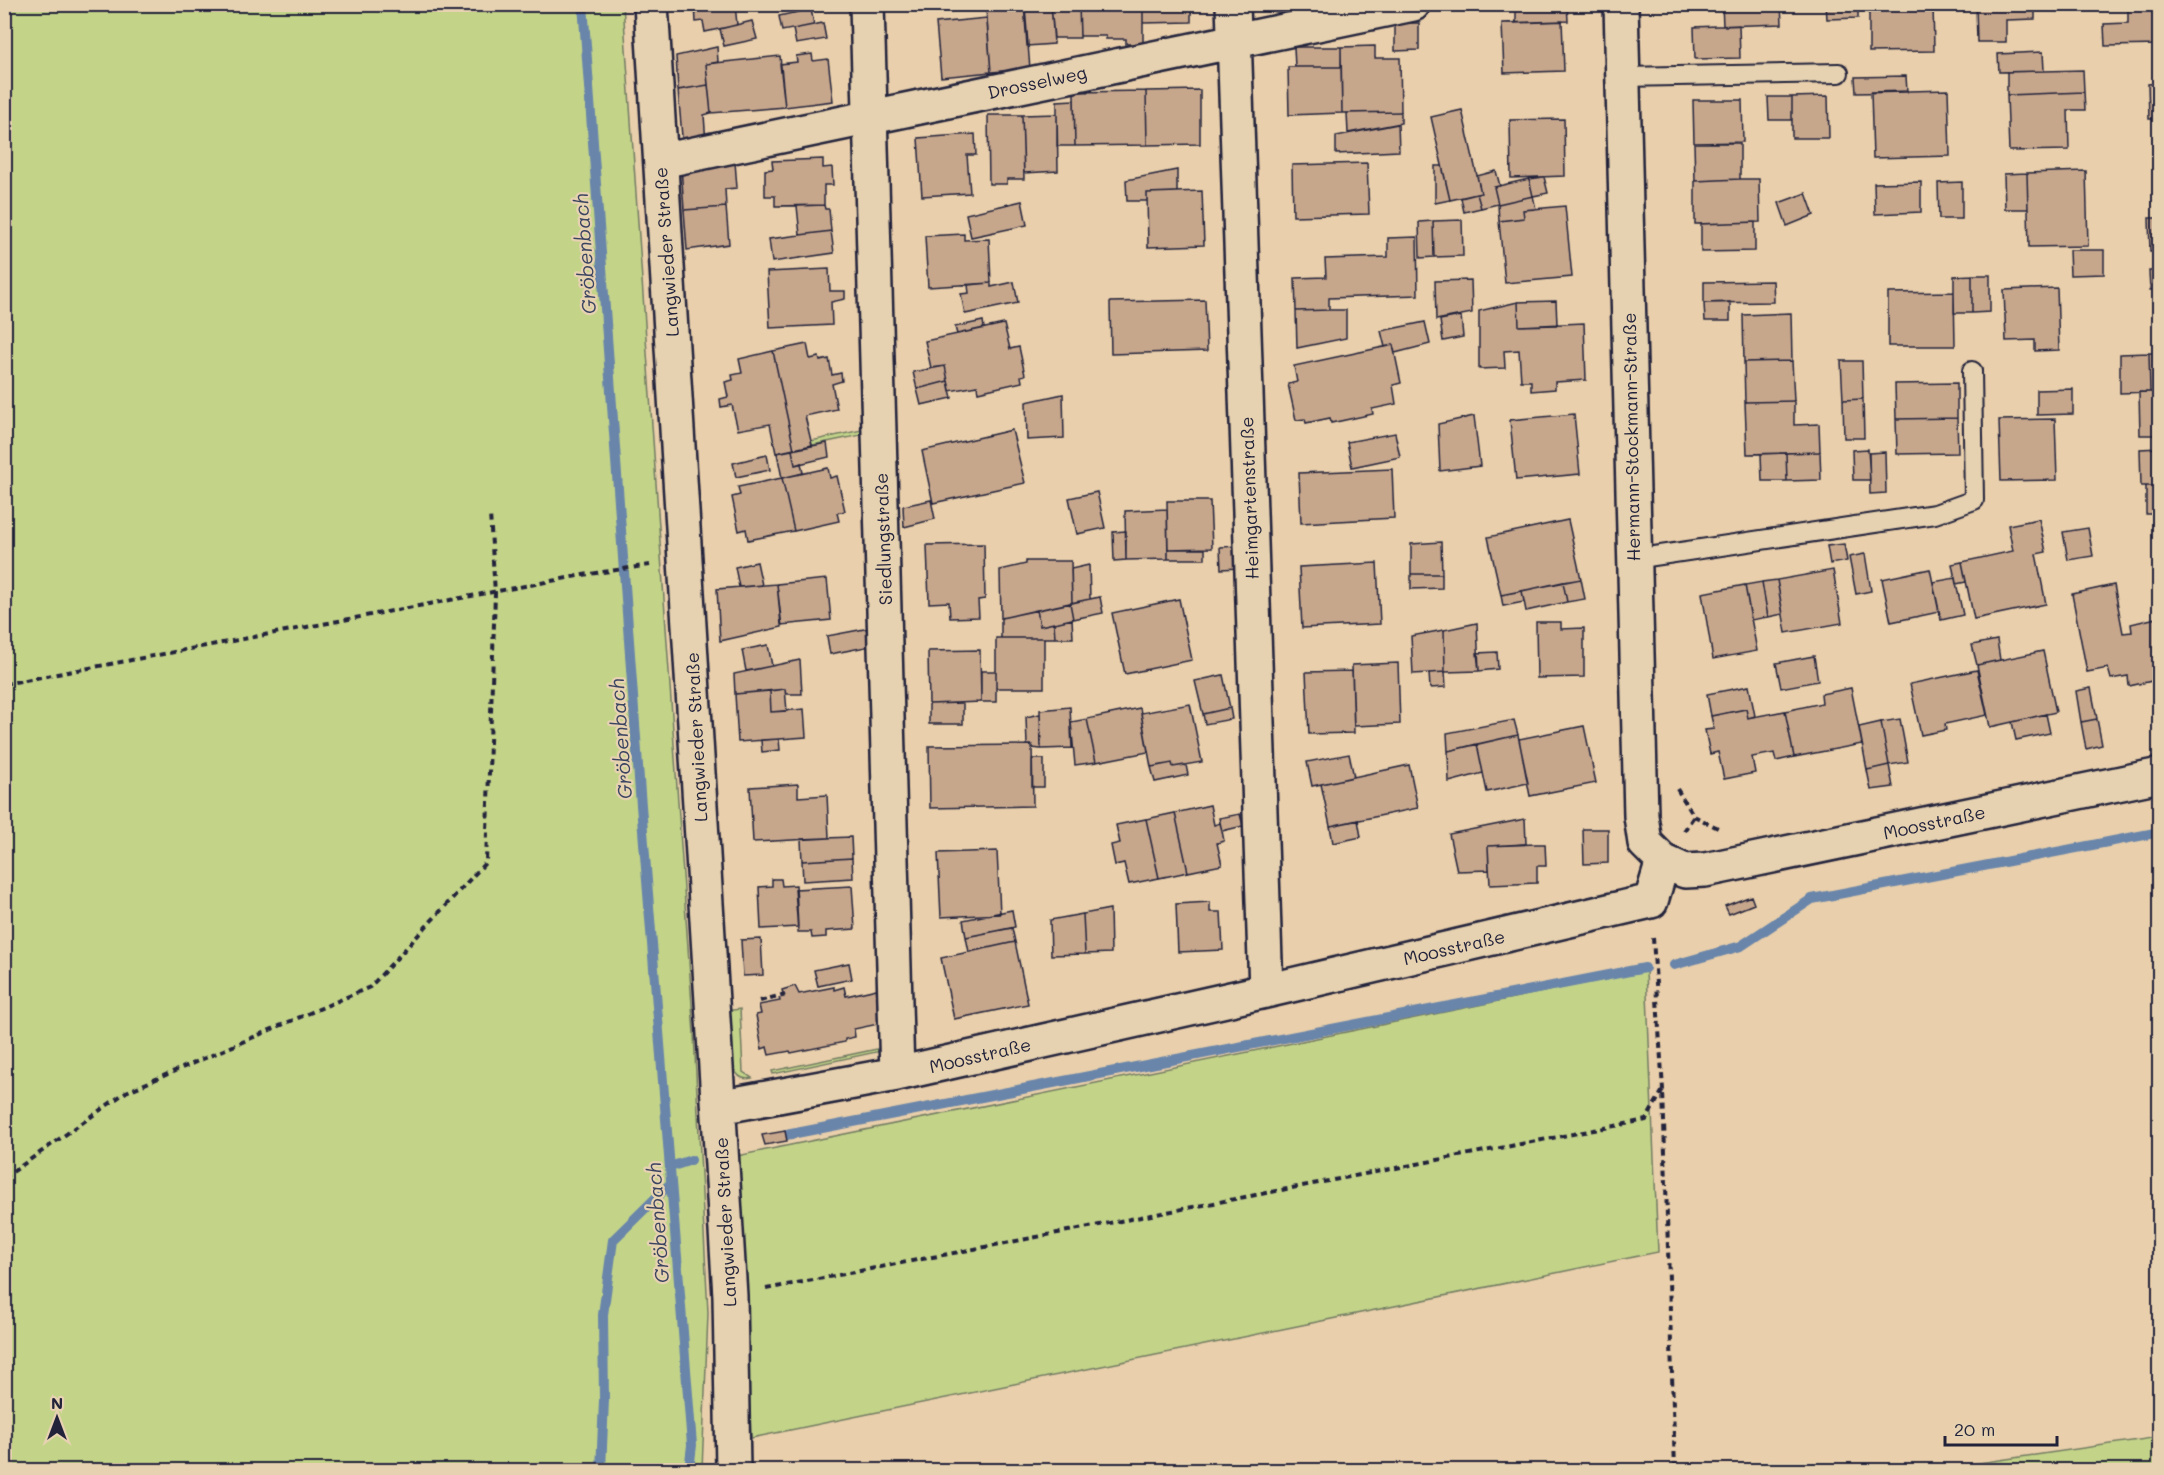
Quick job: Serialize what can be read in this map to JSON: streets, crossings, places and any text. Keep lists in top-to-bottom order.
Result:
{
  "streets": {
    "street": [
      "Drosselweg",
      "Langwieder Straße",
      "Hermann-Stockmann-Straße",
      "Heimgartenstraße",
      "Siedlungstraße",
      "Moosstraße"
    ]
  },
  "crossings": [
    ["Drosselweg", "Langwieder Straße"],
    ["Drosselweg", "Heimgartenstraße"],
    ["Drosselweg", "Siedlungstraße"],
    ["Langwieder Straße", "Moosstraße"],
    ["Hermann-Stockmann-Straße", "Moosstraße"],
    ["Heimgartenstraße", "Moosstraße"],
    ["Siedlungstraße", "Moosstraße"]
  ],
  "water": ["Gröbenbach"],
  "scale_bar": "20 m",
  "north": "top"
}
